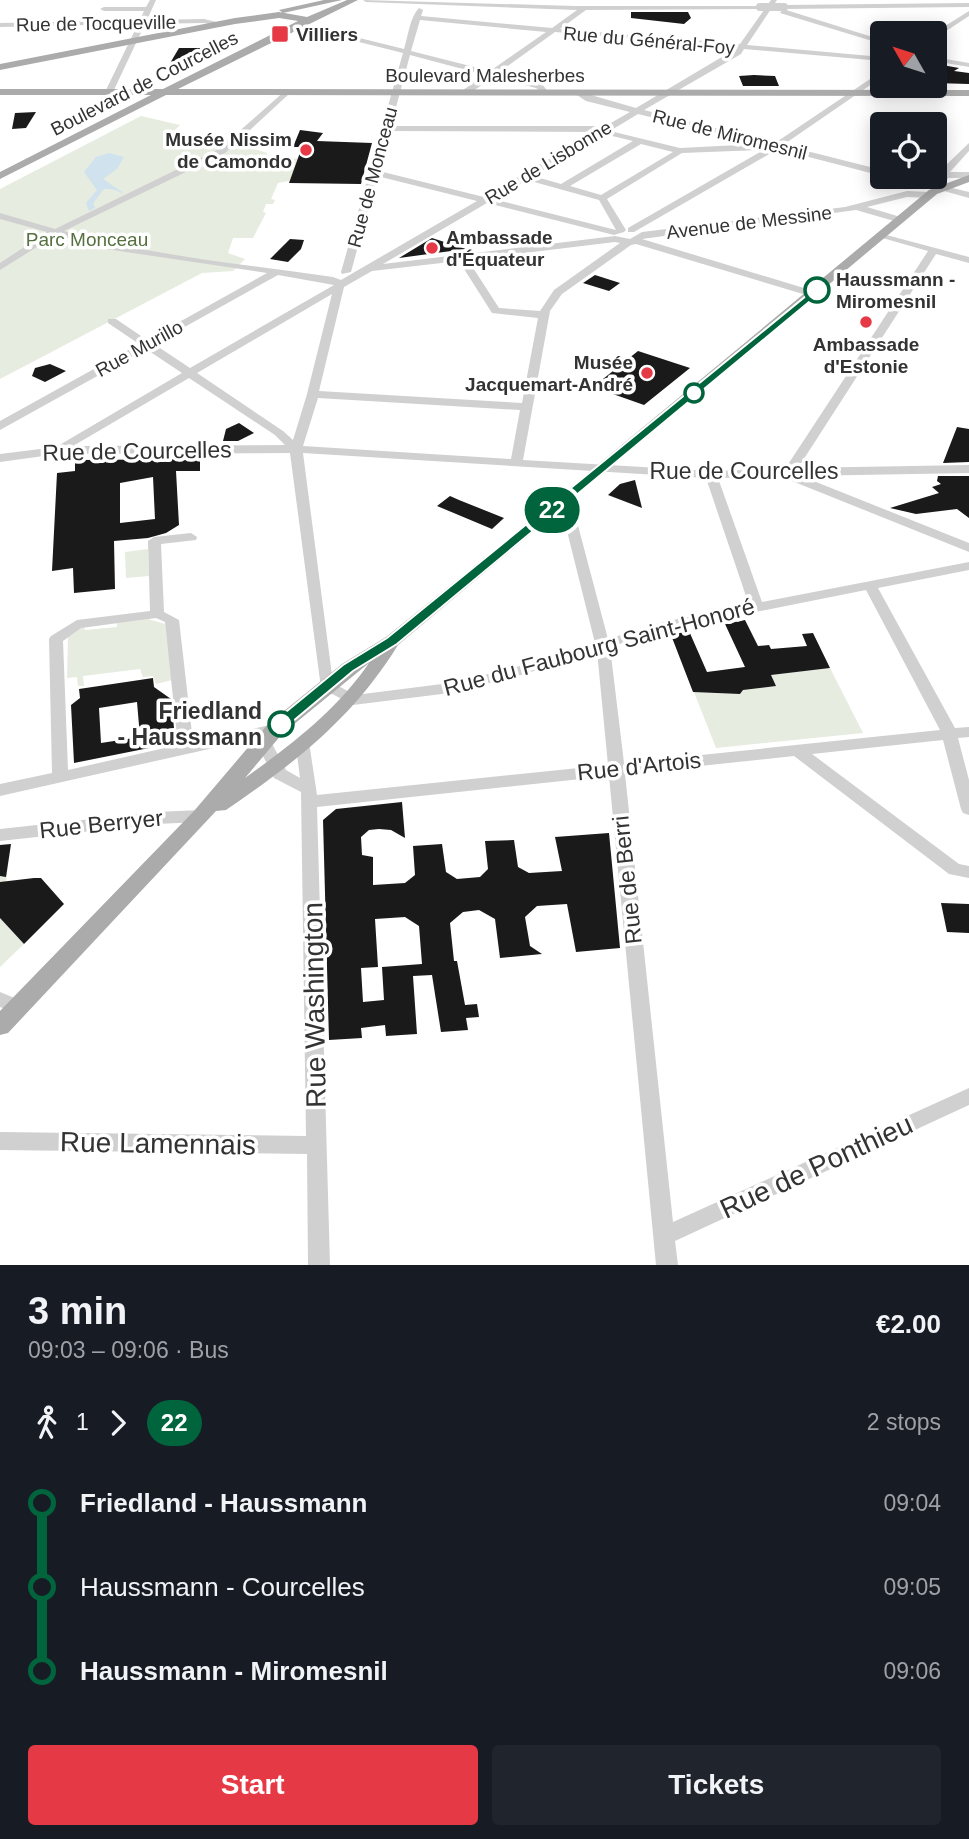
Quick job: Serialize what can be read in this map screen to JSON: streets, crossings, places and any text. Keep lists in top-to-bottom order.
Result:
{
  "streets": {
    "main road": ["Boulevard Malesherbes", "Boulevard de Courcelles"],
    "street": [
      "Rue de Tocqueville",
      "Rue du Général-Foy",
      "Rue de Miromesnil",
      "Rue de Lisbonne",
      "Rue de Monceau",
      "Avenue de Messine",
      "Rue Murillo",
      "Rue de Courcelles",
      "Rue du Faubourg Saint-Honoré",
      "Rue d'Artois",
      "Rue Berryer",
      "Rue de Berri",
      "Rue Washington",
      "Rue Lamennais",
      "Rue de Ponthieu"
    ]
  },
  "crossings": [
    ["Rue du Général-Foy", "Rue de Lisbonne"],
    ["Rue du Général-Foy", "Rue de Monceau"],
    ["Boulevard Malesherbes", "Boulevard de Courcelles"],
    ["Boulevard Malesherbes", "Rue de Miromesnil"],
    ["Boulevard Malesherbes", "Rue de Lisbonne"],
    ["Boulevard Malesherbes", "Rue de Monceau"],
    ["Rue de Miromesnil", "Rue de Lisbonne"],
    ["Rue de Lisbonne", "Rue de Monceau"],
    ["Rue du Faubourg Saint-Honoré", "Rue de Berri"],
    ["Rue d'Artois", "Rue de Berri"],
    ["Rue d'Artois", "Rue Washington"],
    ["Rue de Berri", "Rue de Ponthieu"],
    ["Rue Washington", "Rue Lamennais"]
  ],
  "parks": ["Parc Monceau"],
  "places": {
    "transit": ["Villiers"],
    "other": [
      "Musée Nissim de Camondo",
      "Ambassade d'Équateur",
      "Haussmann - Miromesnil",
      "Ambassade d'Estonie",
      "Musée Jacquemart-André",
      "Friedland - Haussmann"
    ]
  },
  "lines": ["bus line 22"],
  "north": "top left",
  "page": {
    "on_map": "22",
    "heading": ["3 min", "09:03 – 09:06 · Bus", "€2.00"],
    "legs": ["1", "22", "2 stops"],
    "list": [
      {
        "name": "Friedland - Haussmann",
        "value": "09:04"
      },
      {
        "name": "Haussmann - Courcelles",
        "value": "09:05"
      },
      {
        "name": "Haussmann - Miromesnil",
        "value": "09:06"
      }
    ],
    "buttons": ["Start", "Tickets"]
  }
}
